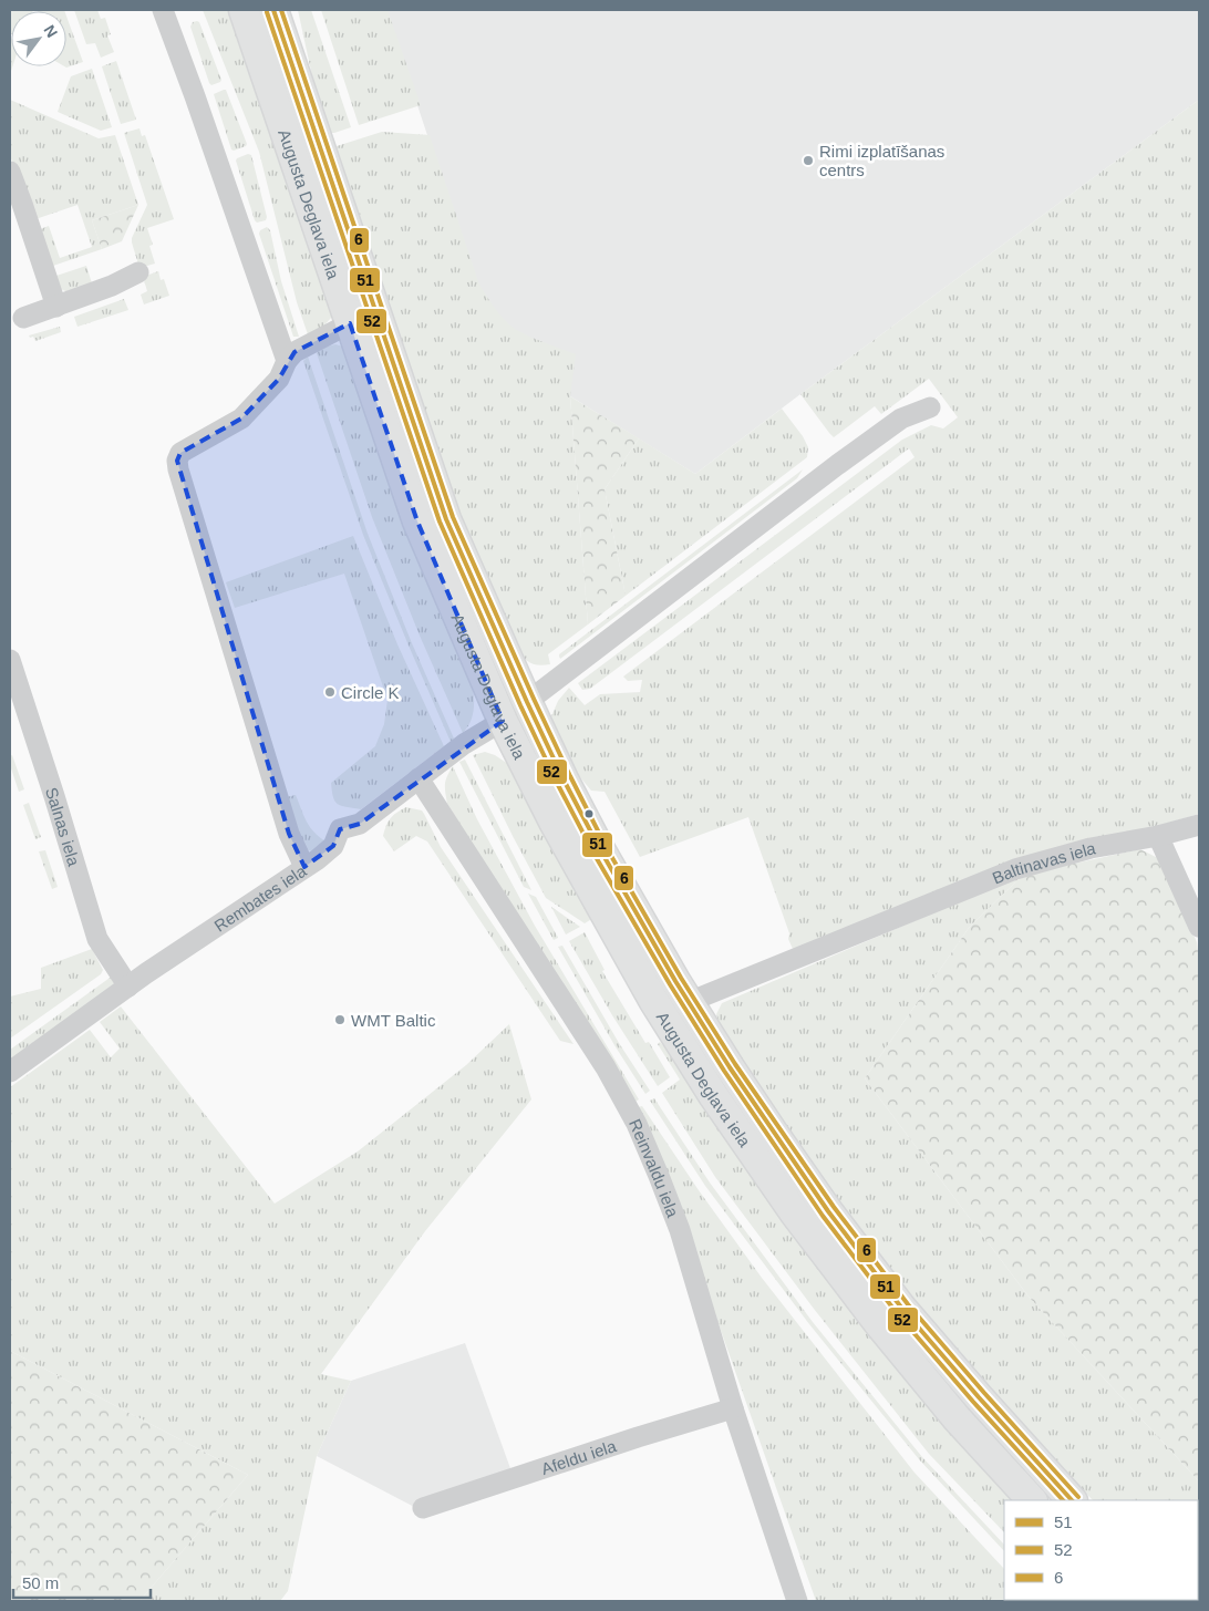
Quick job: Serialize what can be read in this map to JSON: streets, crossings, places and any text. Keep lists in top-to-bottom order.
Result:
{
  "streets": {
    "main road": ["Augusta Deglava iela"],
    "street": [
      "Salnas iela",
      "Baltinavas iela",
      "Rembates iela",
      "Reinvaldu iela",
      "Afeldu iela"
    ]
  },
  "crossings": [
    ["Augusta Deglava iela", "Baltinavas iela"],
    ["Augusta Deglava iela", "Rembates iela"],
    ["Salnas iela", "Rembates iela"],
    ["Rembates iela", "Reinvaldu iela"],
    ["Reinvaldu iela", "Afeldu iela"]
  ],
  "places": ["Rimi izplatīšanas centrs", "Circle K", "WMT Baltic"],
  "lines": ["transit line 51", "transit line 6", "transit line 52"],
  "legend": ["51", "52", "6"],
  "scale_bar": "50 m",
  "north": "top right"
}
